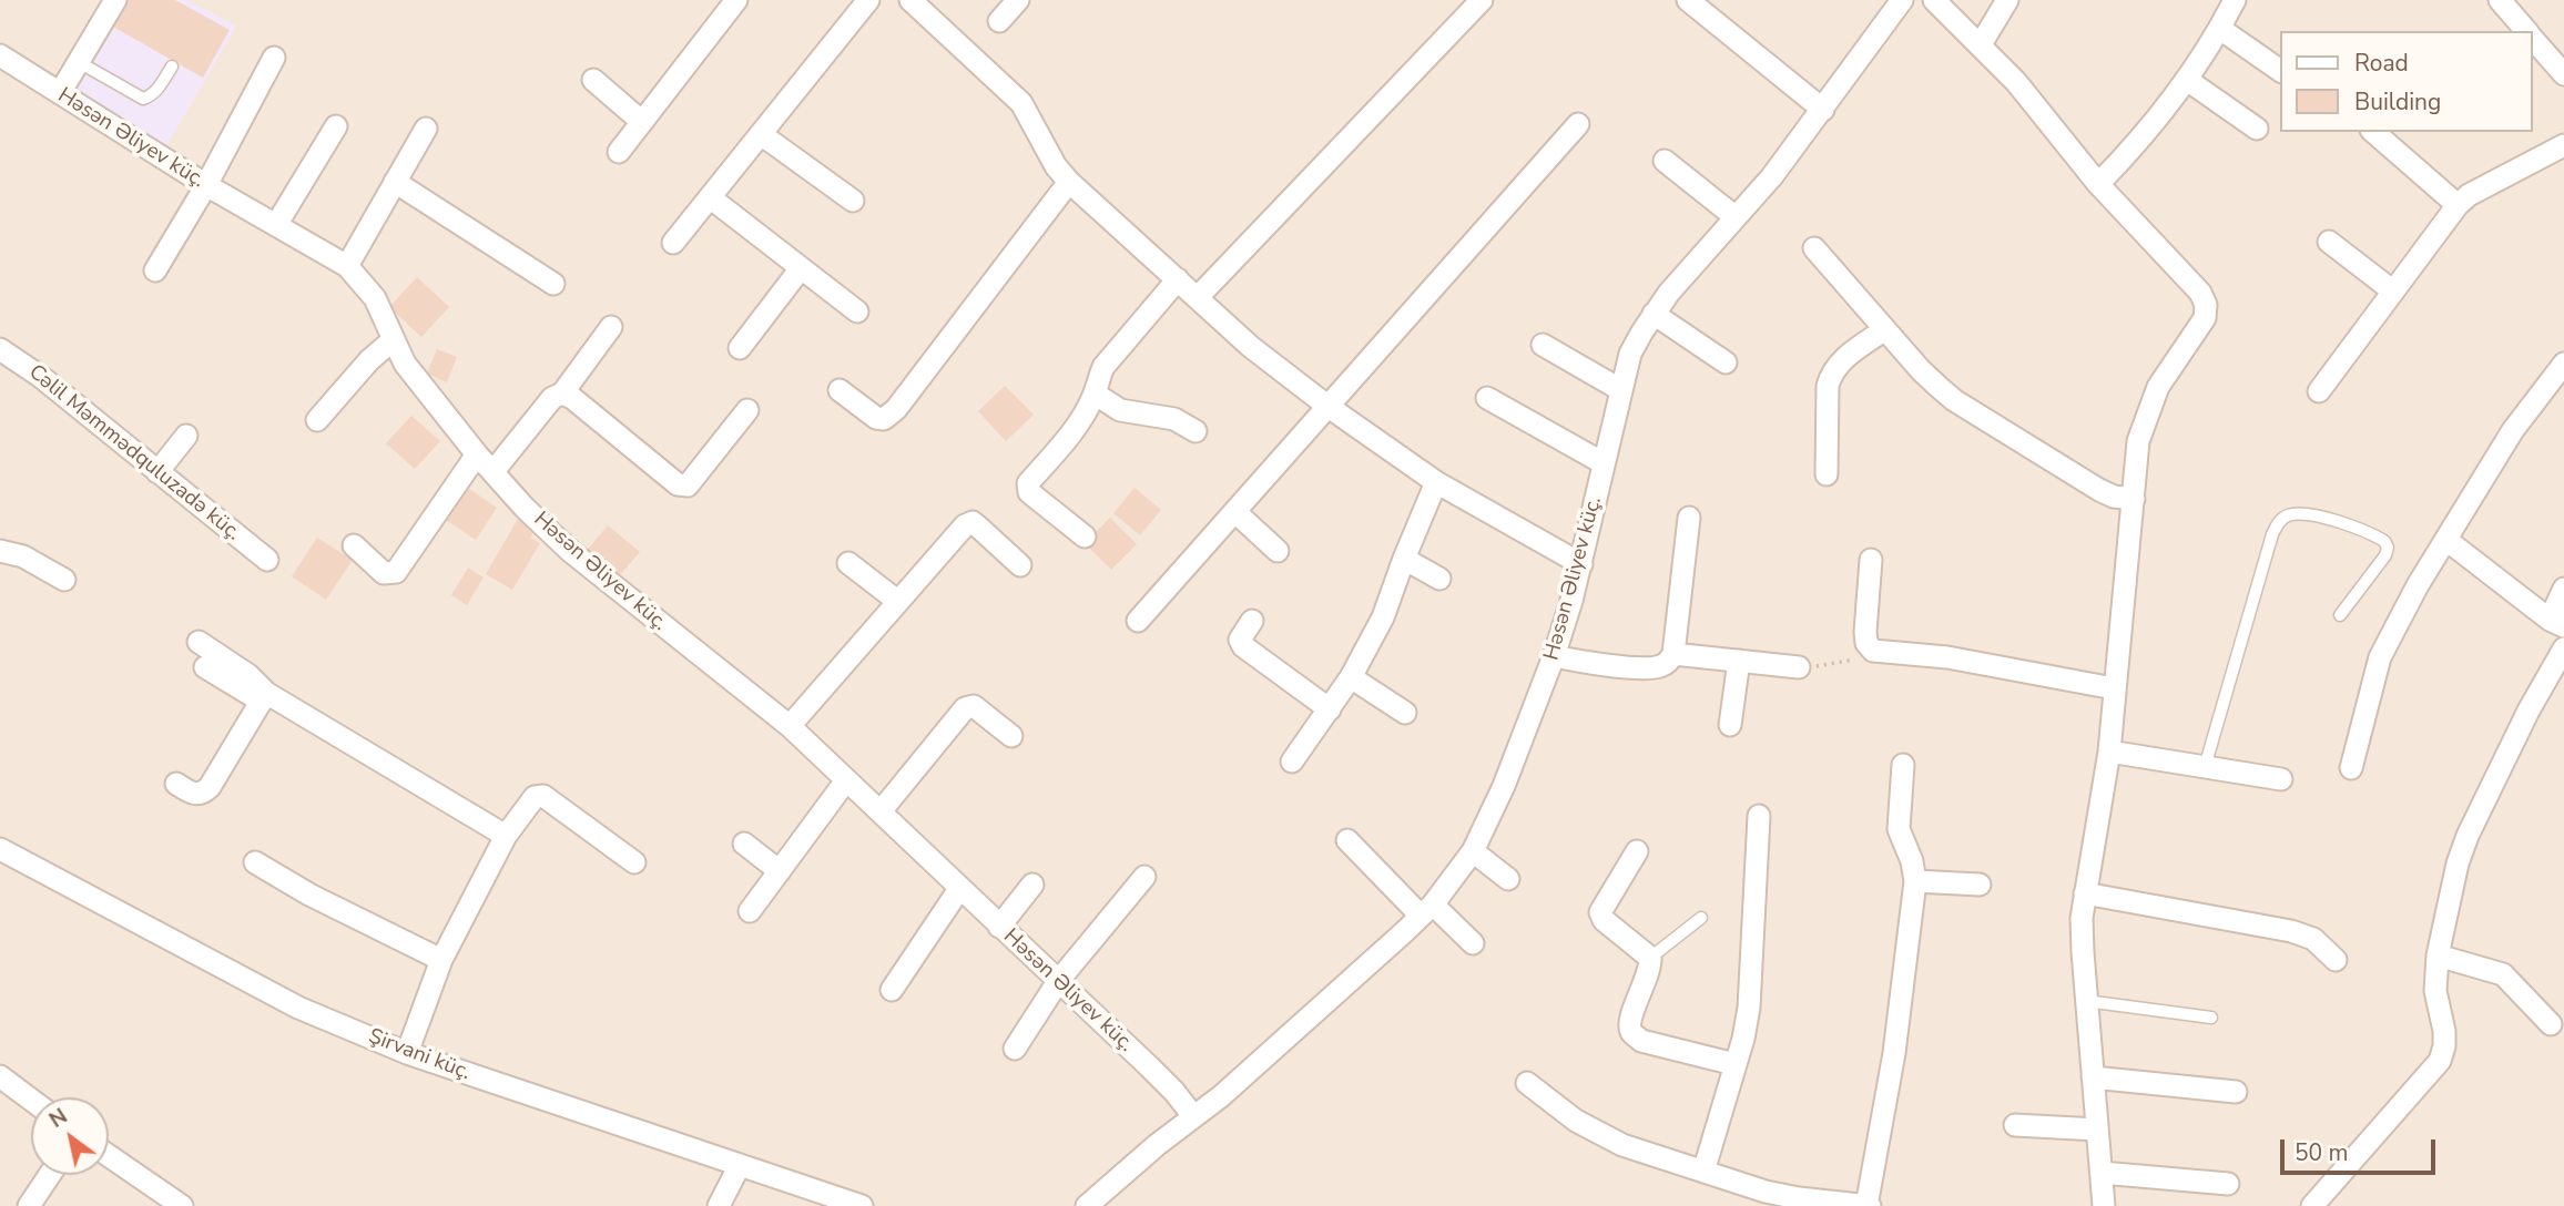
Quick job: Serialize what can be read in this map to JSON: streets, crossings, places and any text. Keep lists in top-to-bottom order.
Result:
{
  "streets": {
    "street": ["Həsən Əliyev küç.", "Cəlil Məmmədquluzadə küç.", "Şirvani küç."]
  },
  "legend": ["Road", "Building"],
  "scale_bar": "50 m",
  "north": "top left"
}
